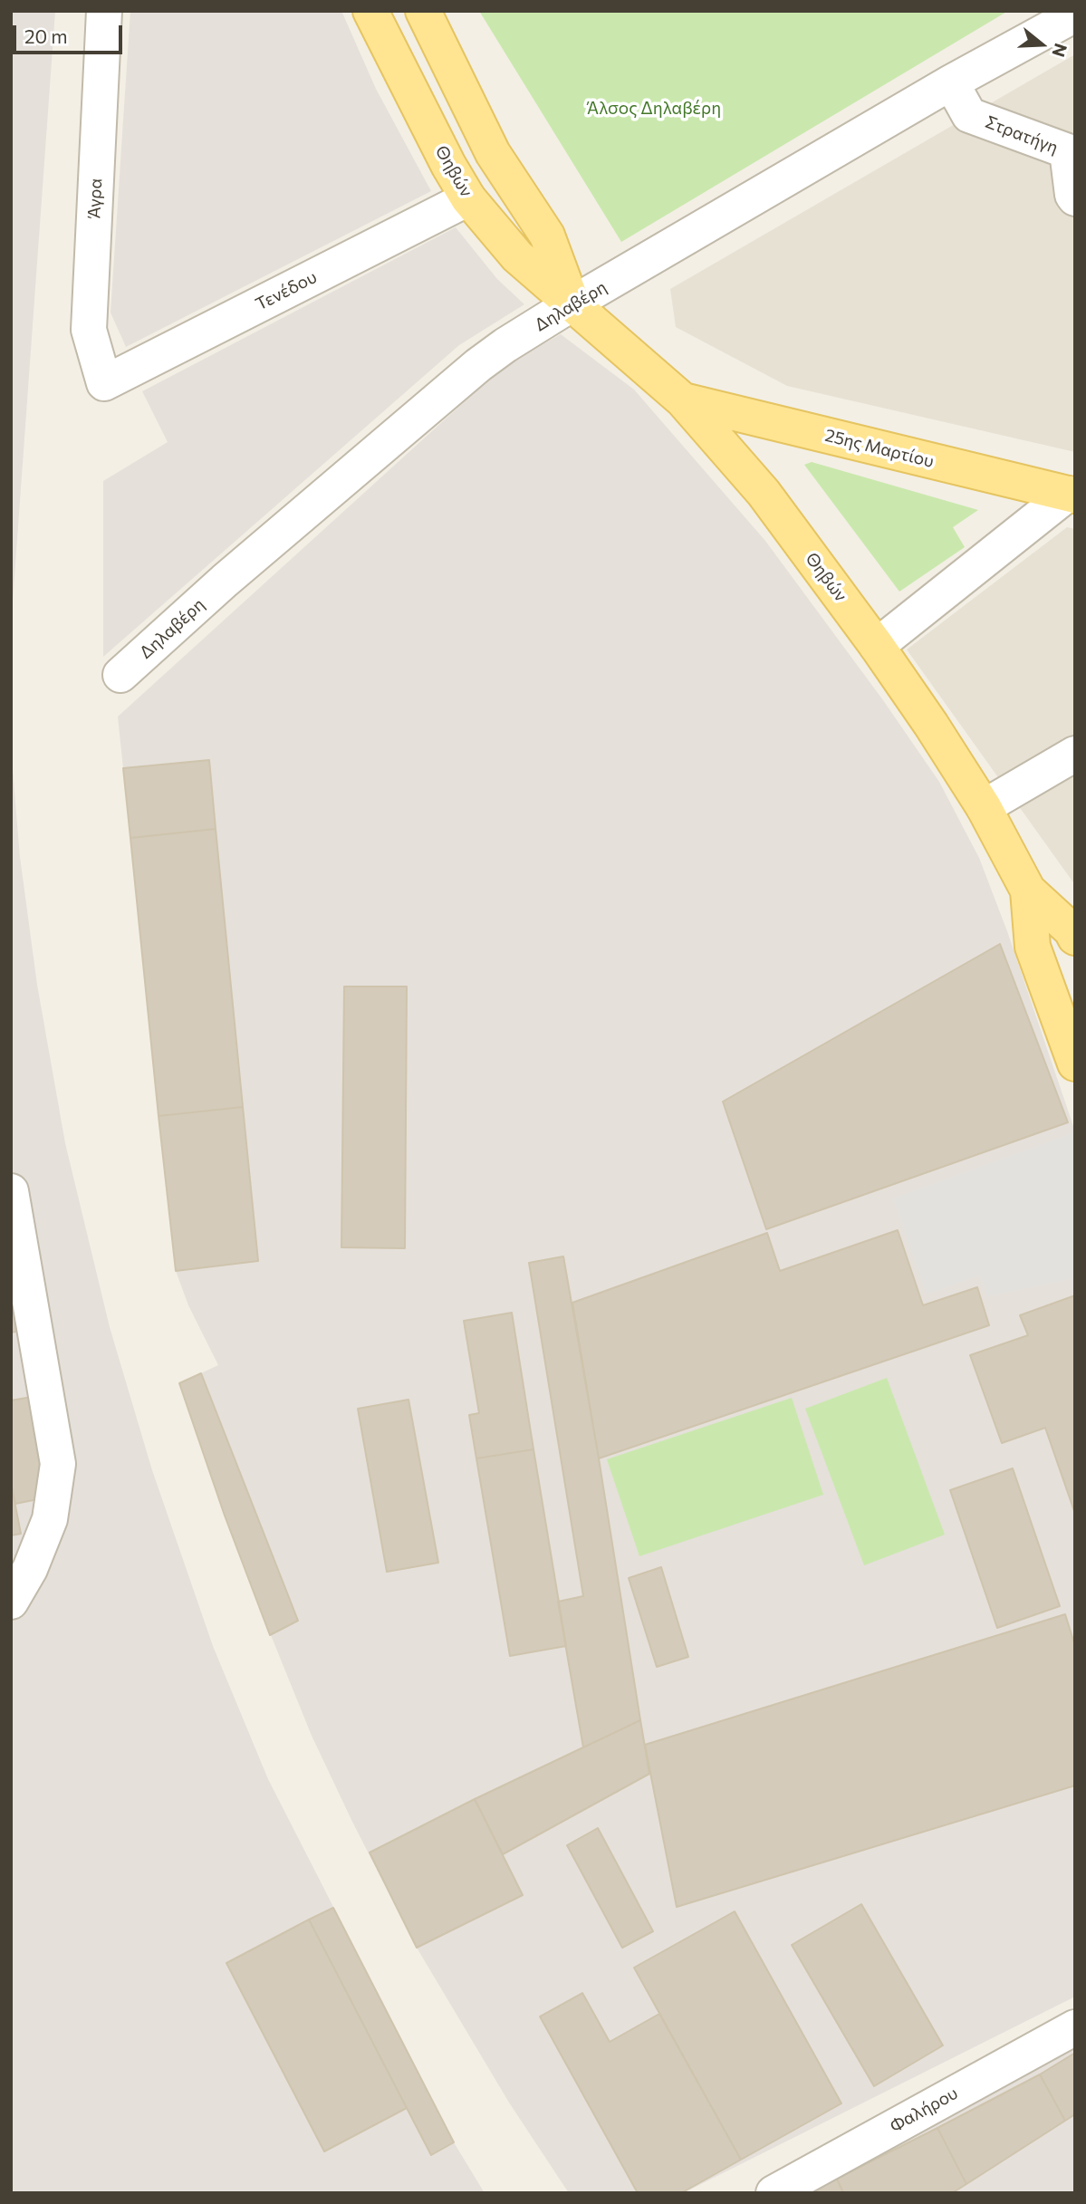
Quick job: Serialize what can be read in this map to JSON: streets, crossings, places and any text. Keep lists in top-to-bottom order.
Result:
{
  "streets": {
    "main road": ["Θηβών", "25ης Μαρτίου"],
    "street": [
      "Στρατήγη",
      "Άγρα",
      "Τενέδου",
      "Δηλαβέρη",
      "Φαλήρου"
    ]
  },
  "crossings": [
    ["Στρατήγη", "Δηλαβέρη"],
    ["Θηβών", "Τενέδου"],
    ["Θηβών", "Δηλαβέρη"],
    ["Θηβών", "25ης Μαρτίου"],
    ["Άγρα", "Τενέδου"]
  ],
  "parks": ["Άλσος Δηλαβέρη"],
  "scale_bar": "20 m",
  "north": "right"
}
